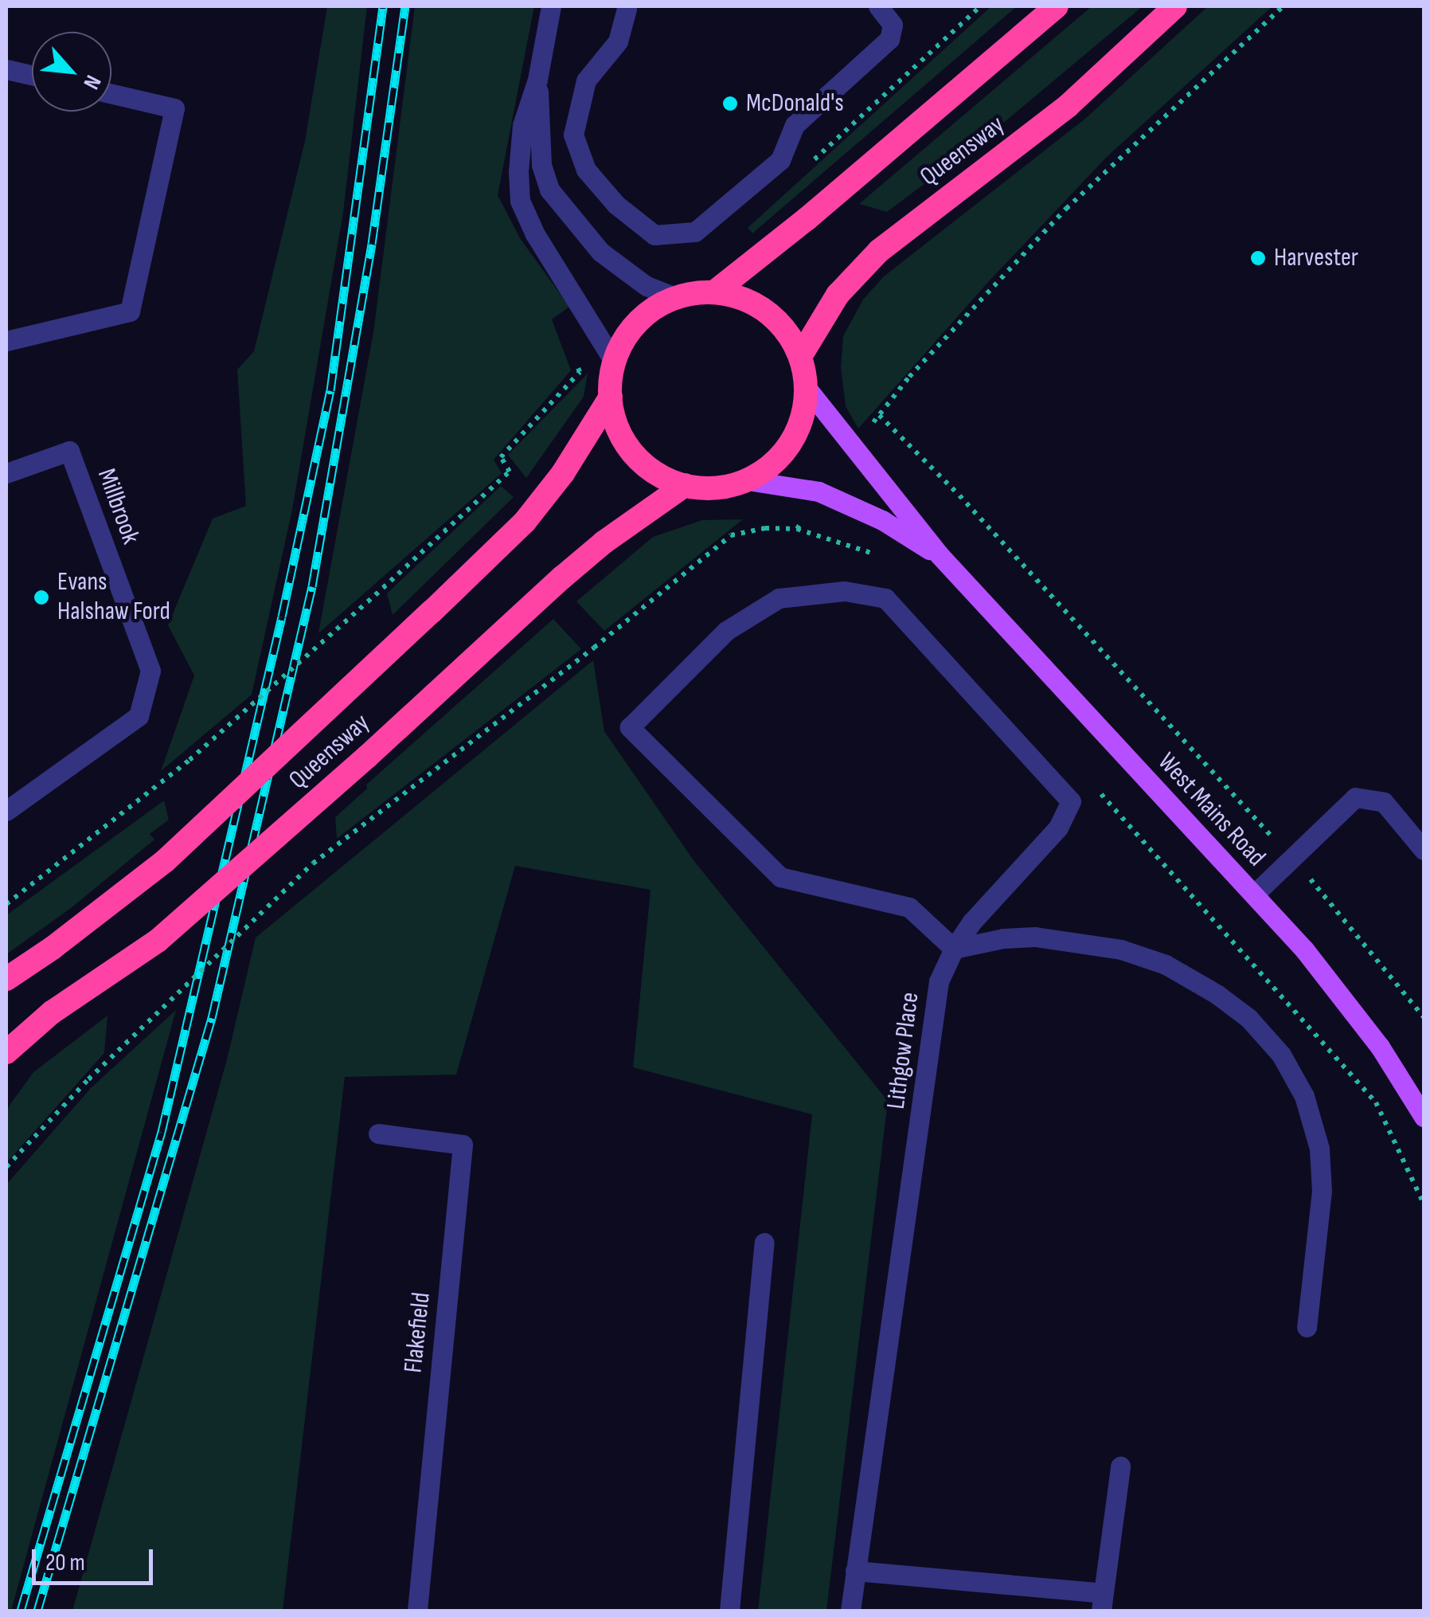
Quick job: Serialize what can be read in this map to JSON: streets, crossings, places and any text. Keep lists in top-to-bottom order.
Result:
{
  "streets": {
    "highway": ["Queensway"],
    "main road": ["West Mains Road"],
    "street": ["Millbrook", "Lithgow Place", "Flakefield"]
  },
  "crossings": [
    ["Queensway", "West Mains Road"]
  ],
  "places": ["McDonald's", "Harvester", "Evans Halshaw Ford"],
  "scale_bar": "20 m",
  "north": "bottom right"
}
